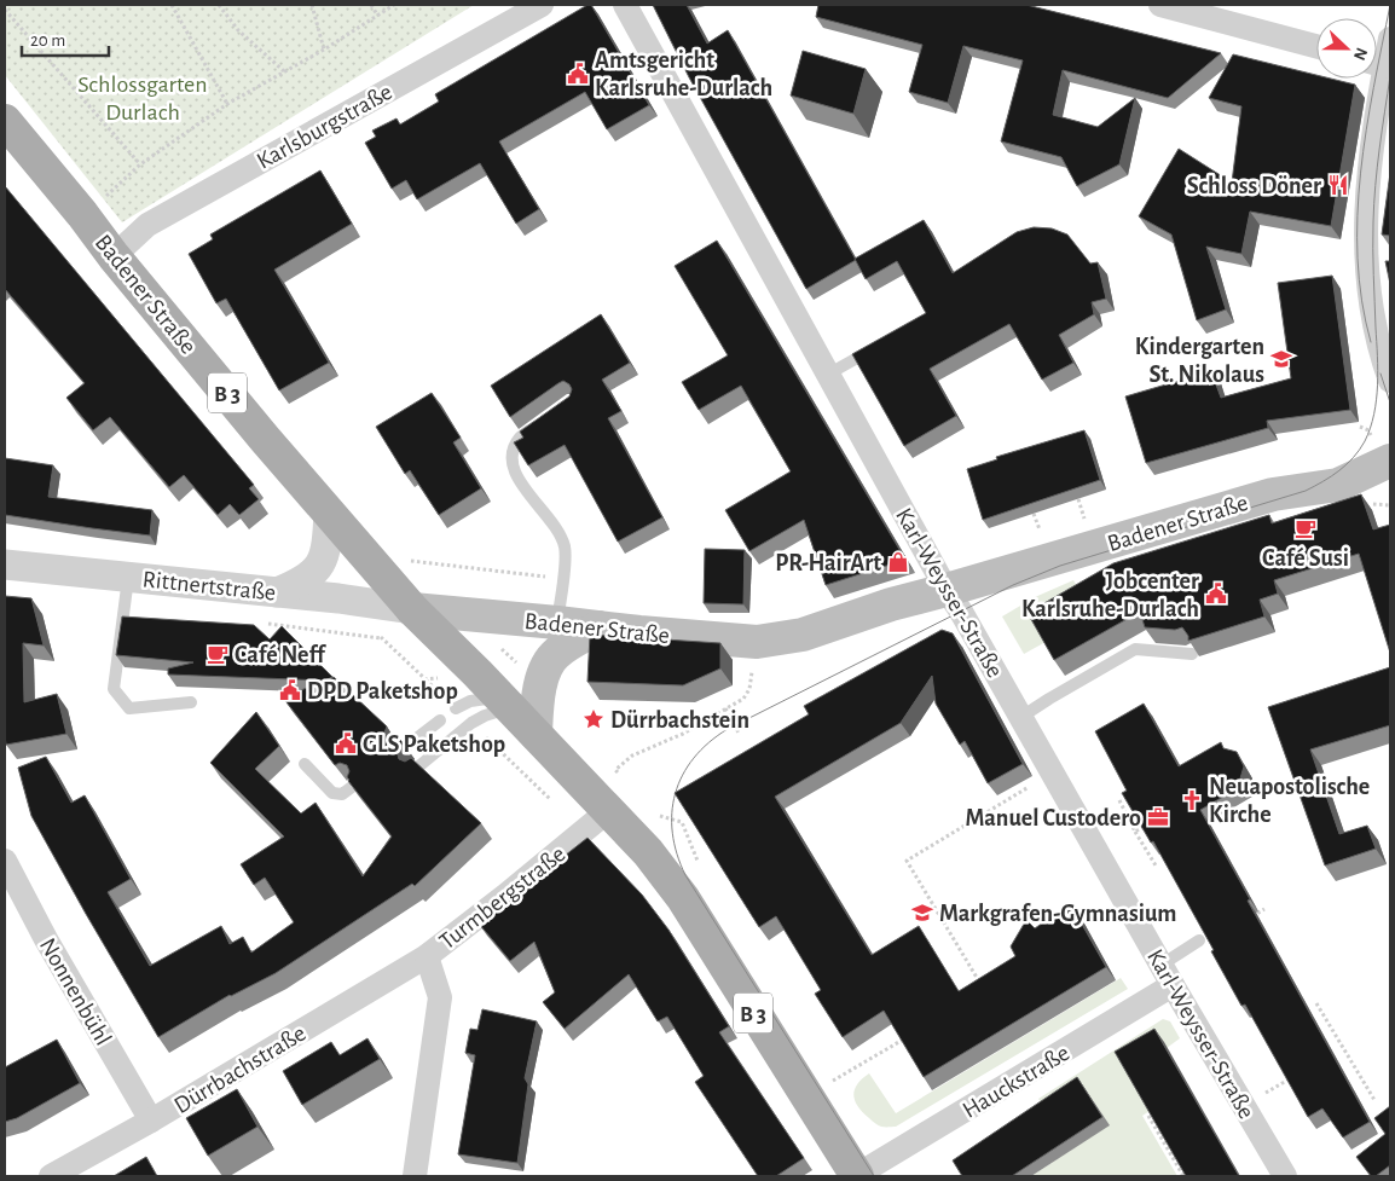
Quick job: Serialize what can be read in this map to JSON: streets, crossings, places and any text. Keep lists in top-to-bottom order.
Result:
{
  "streets": {
    "main road": ["Badener Straße", "B 3"],
    "street": [
      "Karlsburgstraße",
      "Rittnertstraße",
      "Karl-Weysser-Straße",
      "Turmbergstraße",
      "Nonnenbühl",
      "Dürrbachstraße",
      "Hauckstraße"
    ]
  },
  "crossings": [
    ["Karlsburgstraße", "Badener Straße"],
    ["Badener Straße", "B 3"],
    ["Badener Straße", "Rittnertstraße"],
    ["Badener Straße", "Karl-Weysser-Straße"],
    ["B 3", "Rittnertstraße"],
    ["B 3", "Turmbergstraße"],
    ["B 3", "Hauckstraße"],
    ["Karl-Weysser-Straße", "Hauckstraße"],
    ["Turmbergstraße", "Dürrbachstraße"],
    ["Nonnenbühl", "Dürrbachstraße"]
  ],
  "parks": ["Schlossgarten Durlach"],
  "places": {
    "public building": [
      "Amtsgericht Karlsruhe-Durlach",
      "Jobcenter Karlsruhe-Durlach",
      "DPD Paketshop",
      "GLS Paketshop"
    ],
    "restaurant": ["Schloss Döner"],
    "school or university": ["Kindergarten St. Nikolaus", "Markgrafen-Gymnasium"],
    "cafe": ["Café Susi", "Café Neff"],
    "shop": ["PR-HairArt"],
    "place": ["Dürrbachstein"],
    "church": ["Neuapostolische Kirche"],
    "office": ["Manuel Custodero"]
  },
  "scale_bar": "20 m",
  "north": "right"
}
